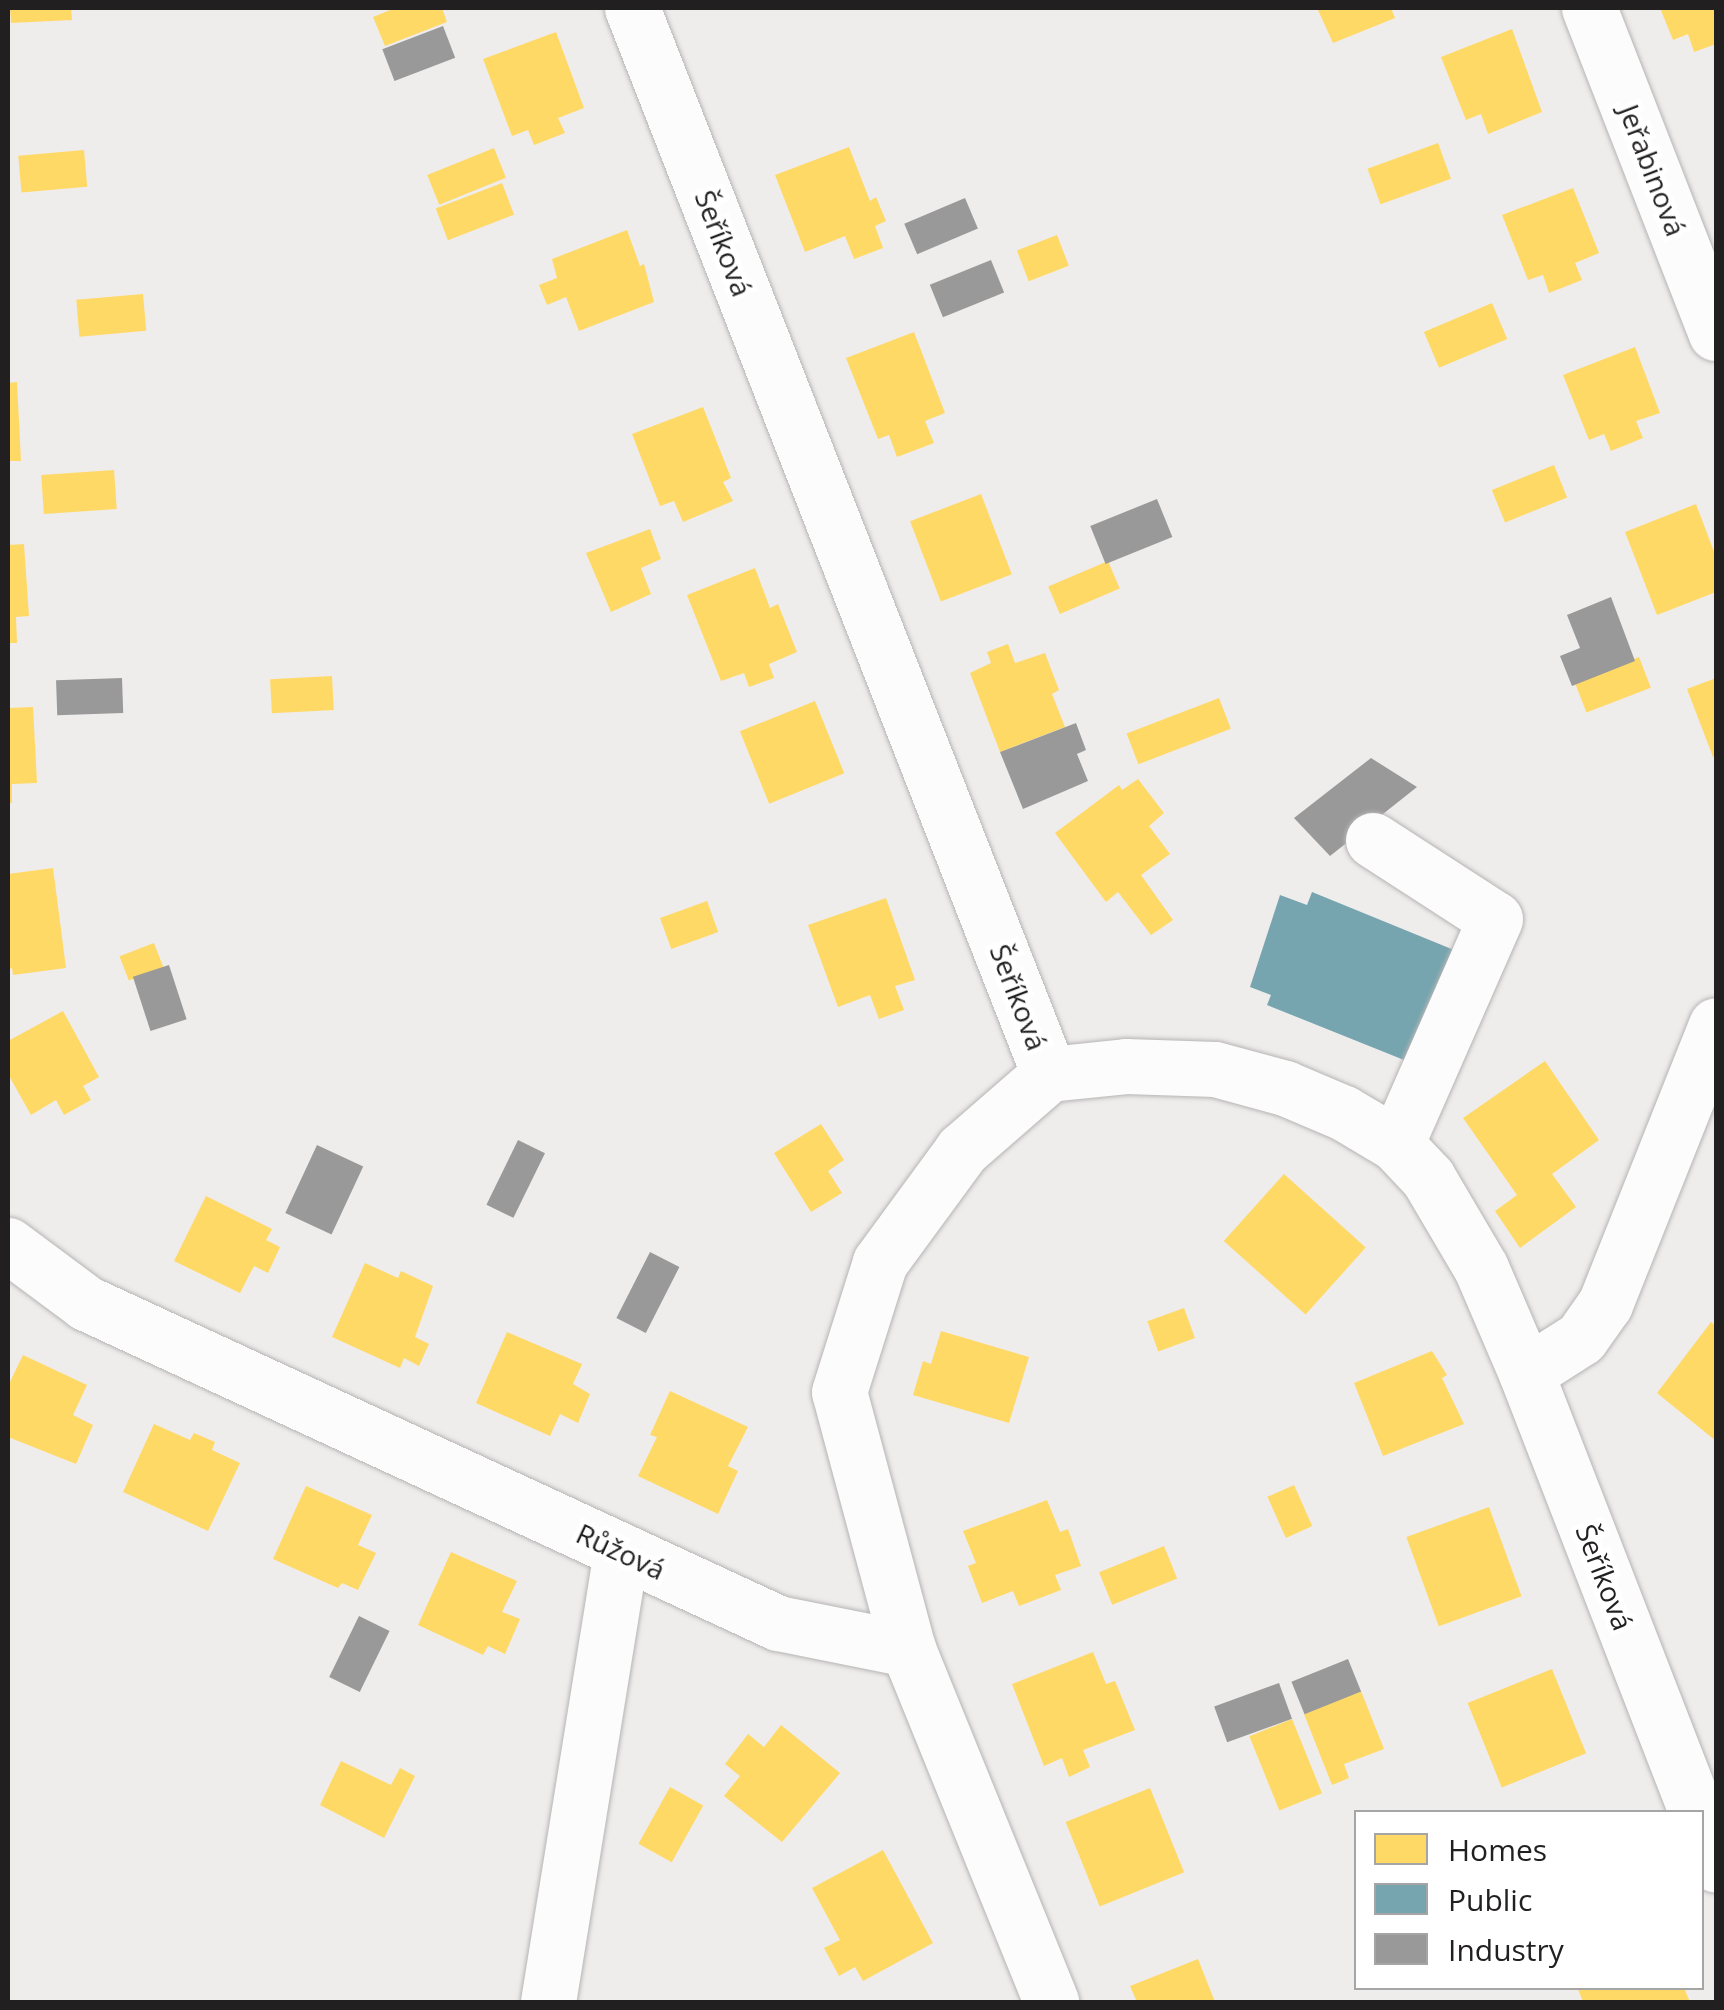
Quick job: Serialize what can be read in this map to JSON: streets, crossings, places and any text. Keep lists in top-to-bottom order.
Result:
{
  "streets": {
    "street": ["Jeřabinová", "Šeříková", "Růžová"]
  },
  "legend": ["Homes", "Public", "Industry"]
}
